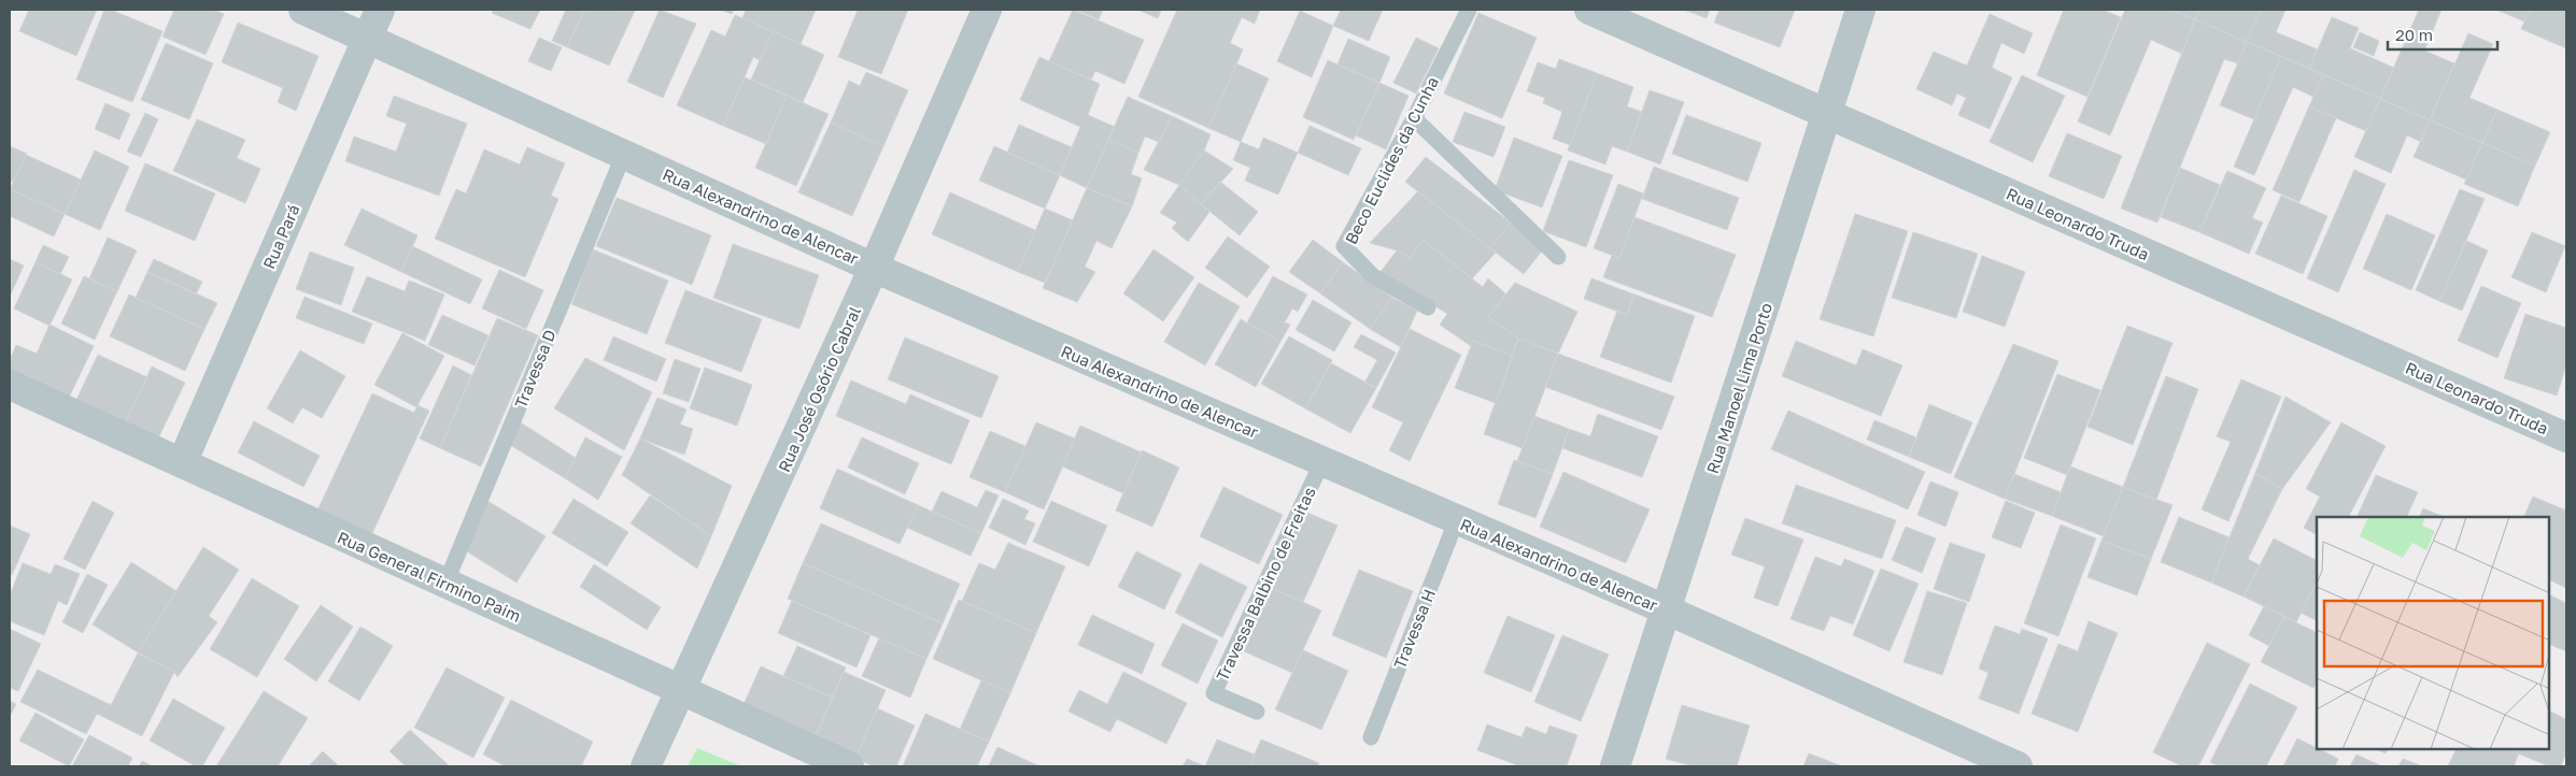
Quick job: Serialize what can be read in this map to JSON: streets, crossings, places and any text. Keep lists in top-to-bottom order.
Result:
{
  "streets": {
    "street": [
      "Rua Alexandrino de Alencar",
      "Rua Leonardo Truda",
      "Rua Pará",
      "Rua Manoel Lima Porto",
      "Rua José Osório Cabral",
      "Rua General Firmino Paim"
    ],
    "lane": [
      "Beco Euclides da Cunha",
      "Travessa D",
      "Travessa Balbino de Freitas",
      "Travessa H"
    ]
  },
  "crossings": [
    ["Rua Alexandrino de Alencar", "Rua Pará"],
    ["Rua Alexandrino de Alencar", "Travessa D"],
    ["Rua Alexandrino de Alencar", "Rua Manoel Lima Porto"],
    ["Rua Alexandrino de Alencar", "Rua José Osório Cabral"],
    ["Rua Alexandrino de Alencar", "Travessa Balbino de Freitas"],
    ["Rua Alexandrino de Alencar", "Travessa H"],
    ["Rua Leonardo Truda", "Rua Manoel Lima Porto"],
    ["Rua Pará", "Rua General Firmino Paim"],
    ["Travessa D", "Rua General Firmino Paim"],
    ["Rua José Osório Cabral", "Rua General Firmino Paim"]
  ],
  "scale_bar": "20 m"
}
